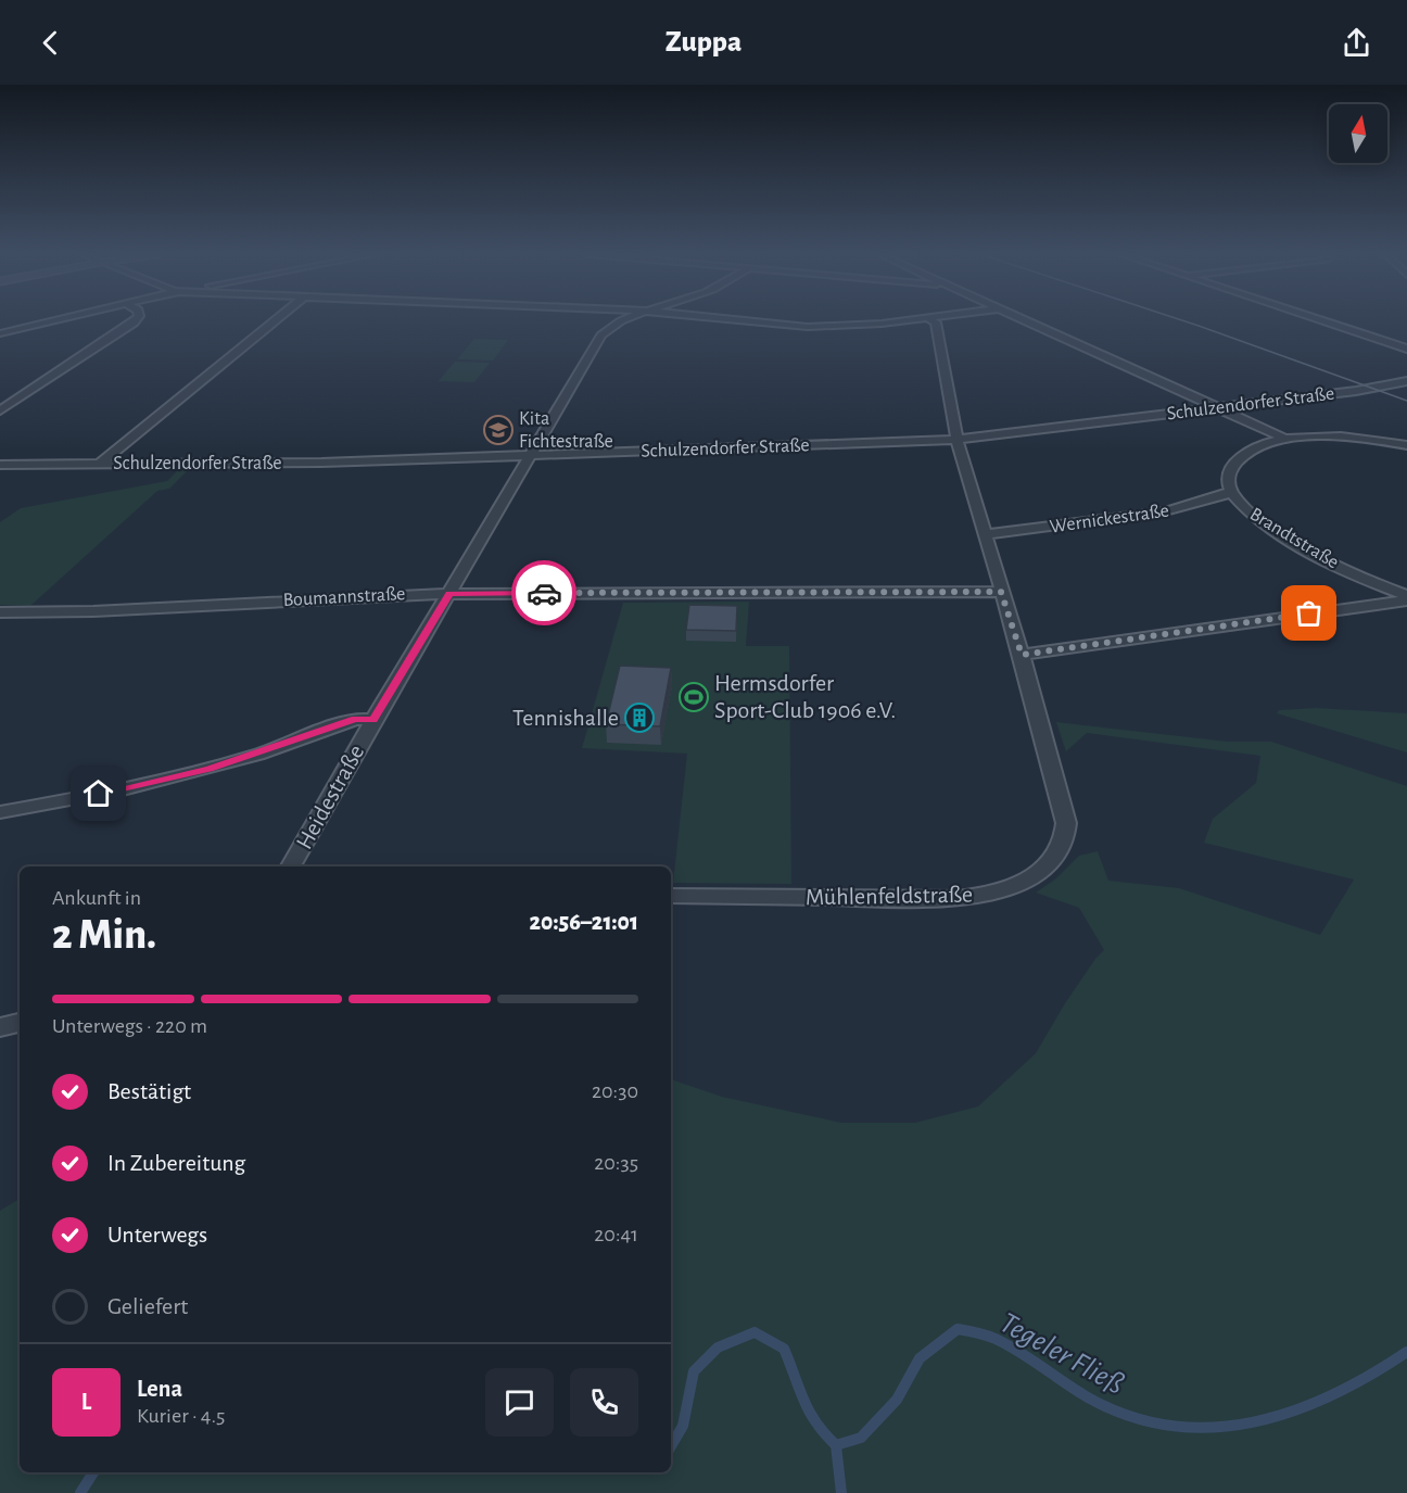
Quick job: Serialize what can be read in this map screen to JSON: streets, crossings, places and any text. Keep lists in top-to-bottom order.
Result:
{
  "streets": {
    "street": [
      "Schulzendorfer Straße",
      "Wernickestraße",
      "Brandtstraße",
      "Boumannstraße",
      "Heidestraße",
      "Mühlenfeldstraße"
    ]
  },
  "crossings": [
    ["Schulzendorfer Straße", "Heidestraße"],
    ["Schulzendorfer Straße", "Mühlenfeldstraße"],
    ["Wernickestraße", "Brandtstraße"],
    ["Wernickestraße", "Mühlenfeldstraße"],
    ["Boumannstraße", "Heidestraße"],
    ["Boumannstraße", "Mühlenfeldstraße"]
  ],
  "water": ["Tegeler Fließ"],
  "places": {
    "school or university": ["Kita Fichtestraße"],
    "sports": ["Hermsdorfer Sport-Club 1906 e.V."],
    "building": ["Tennishalle"]
  },
  "north": "top",
  "page": {
    "header": "Zuppa",
    "heading": ["2 Min.", "Ankunft in", "20:56–21:01"],
    "panel": ["Lena", "Kurier · 4.5"],
    "bar": "Unterwegs · 220 m",
    "list": [
      ["Bestätigt", "20:30"],
      ["In Zubereitung", "20:35"],
      ["Unterwegs", "20:41"],
      "Geliefert"
    ],
    "round": "L"
  }
}
